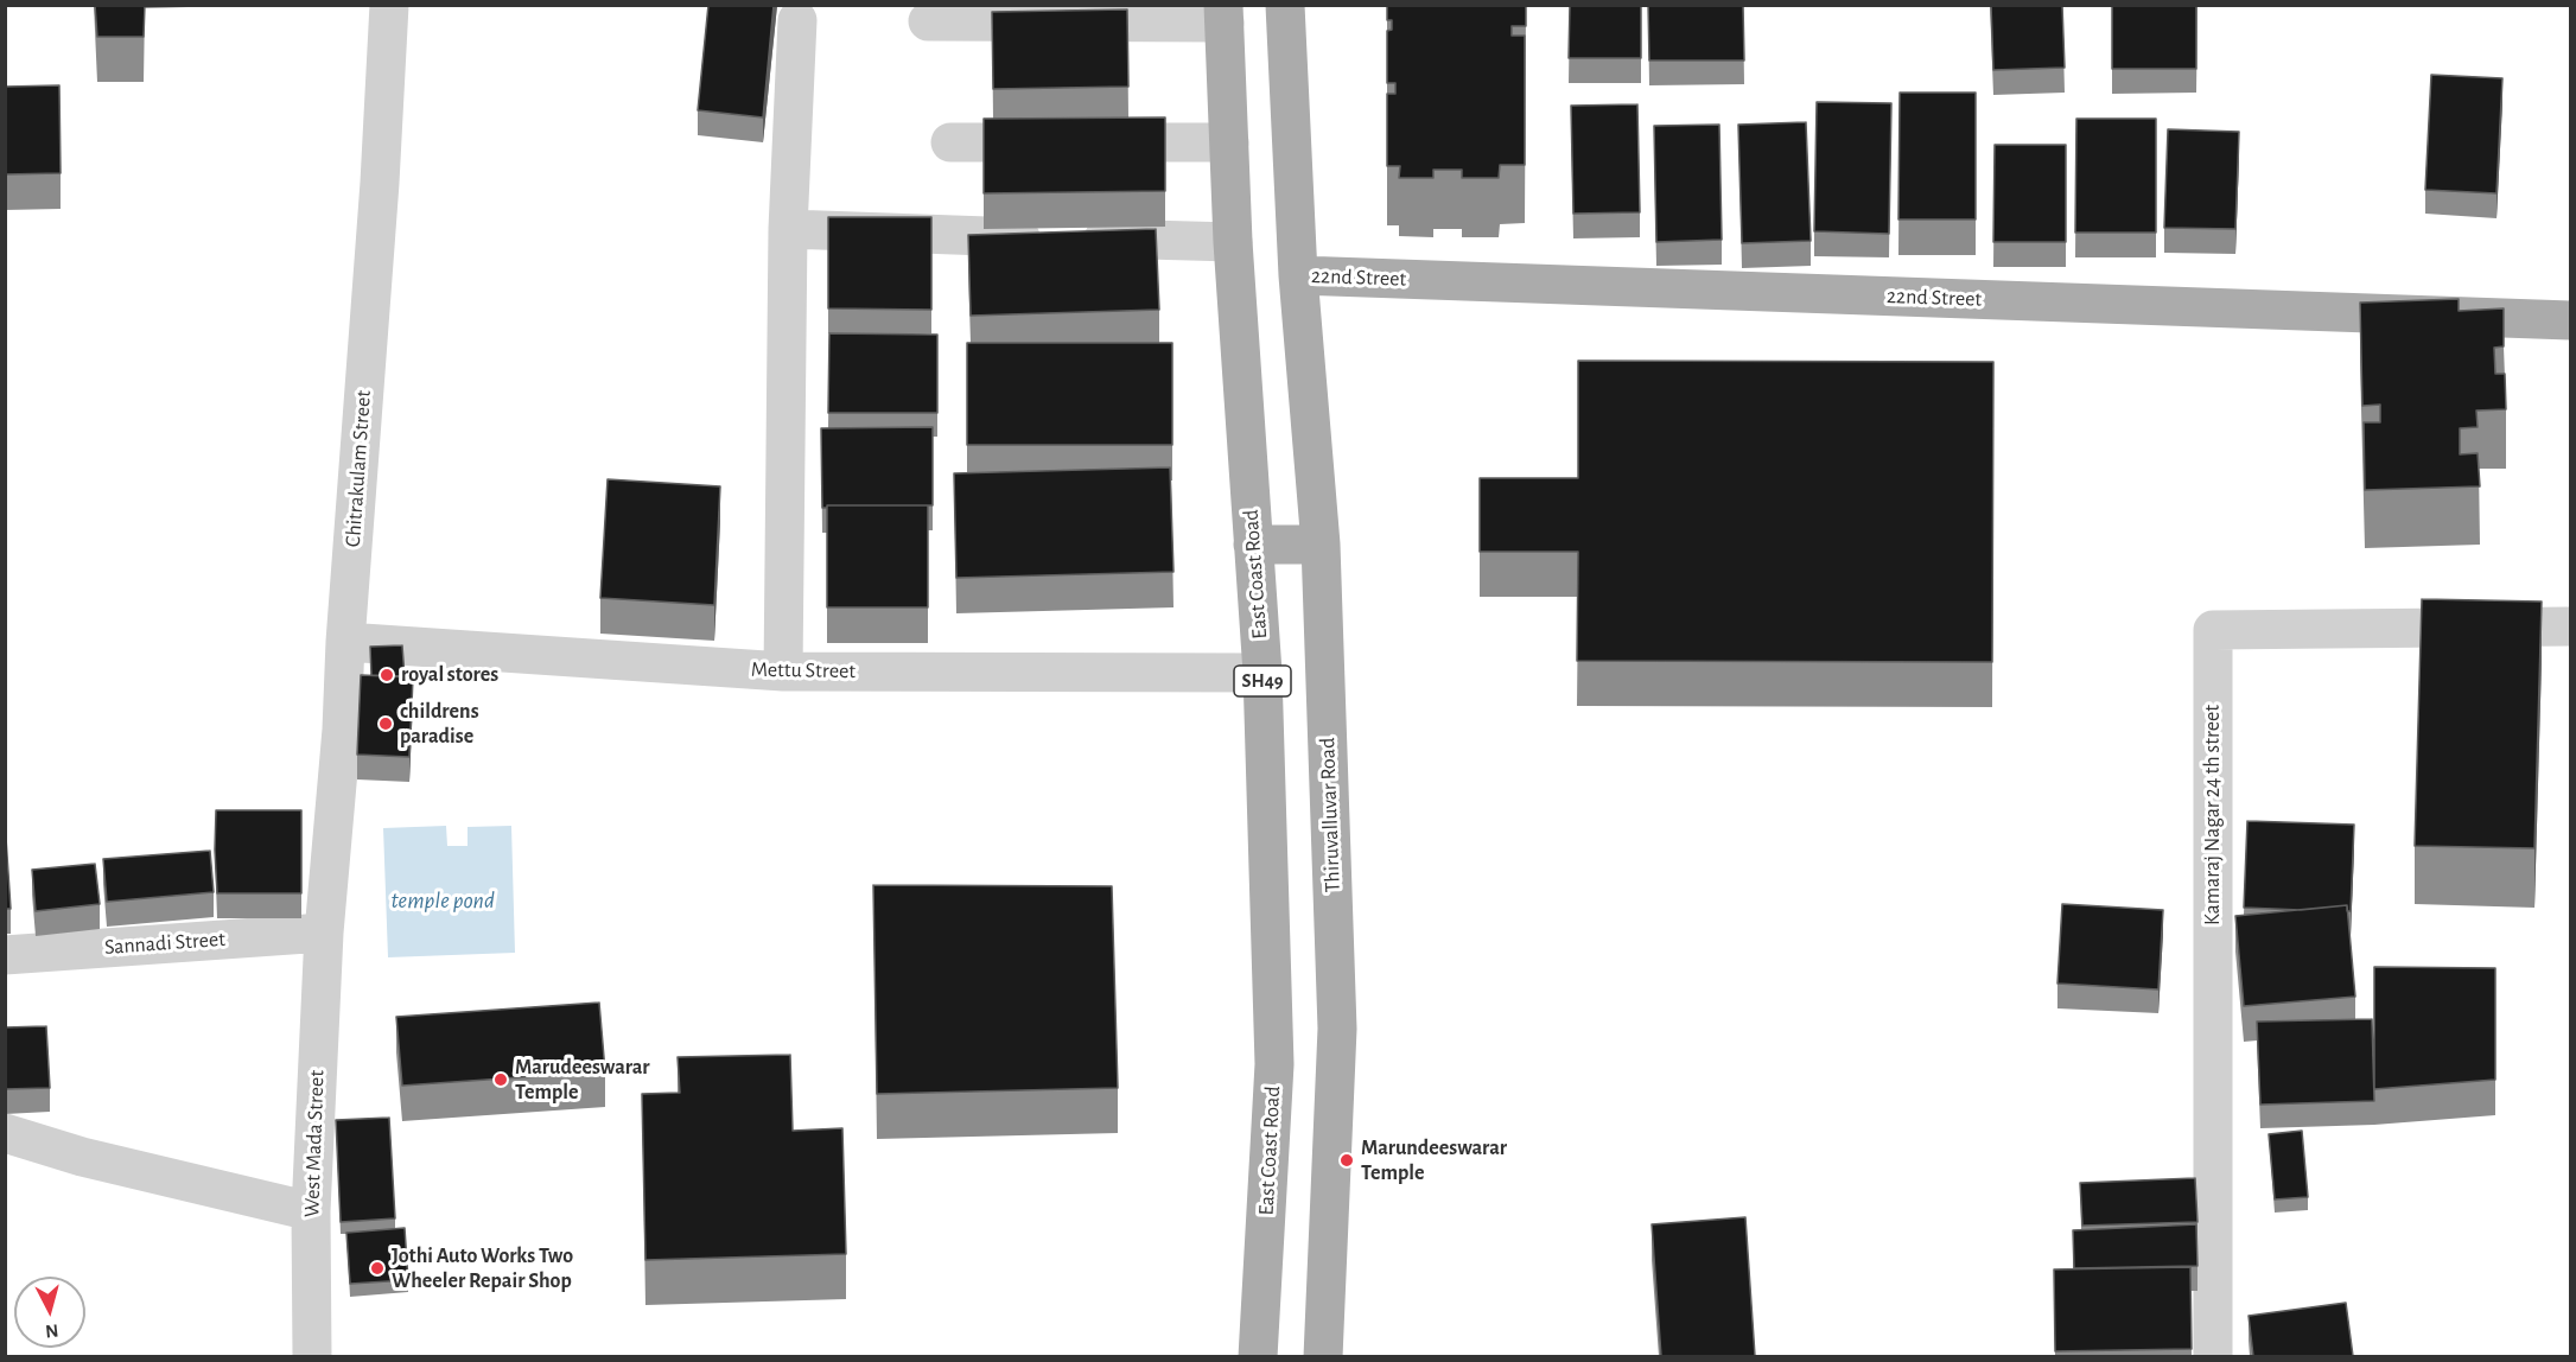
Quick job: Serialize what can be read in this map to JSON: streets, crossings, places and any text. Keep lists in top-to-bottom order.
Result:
{
  "streets": {
    "main road": [
      "22nd Street",
      "East Coast Road",
      "SH49",
      "Thiruvalluvar Road"
    ],
    "street": [
      "Chitrakulam Street",
      "Mettu Street",
      "Kamaraj Nagar 24 th street",
      "Sannadi Street",
      "West Mada Street"
    ]
  },
  "crossings": [
    ["22nd Street", "Thiruvalluvar Road"],
    ["Chitrakulam Street", "Mettu Street"],
    ["Chitrakulam Street", "Sannadi Street"],
    ["Chitrakulam Street", "West Mada Street"],
    ["East Coast Road", "Mettu Street"],
    ["Sannadi Street", "West Mada Street"]
  ],
  "water": ["temple pond"],
  "places": [
    "royal stores",
    "childrens paradise",
    "Marudeeswarar Temple",
    "Marundeeswarar Temple",
    "Jothi Auto Works Two Wheeler Repair Shop"
  ],
  "north": "bottom"
}
